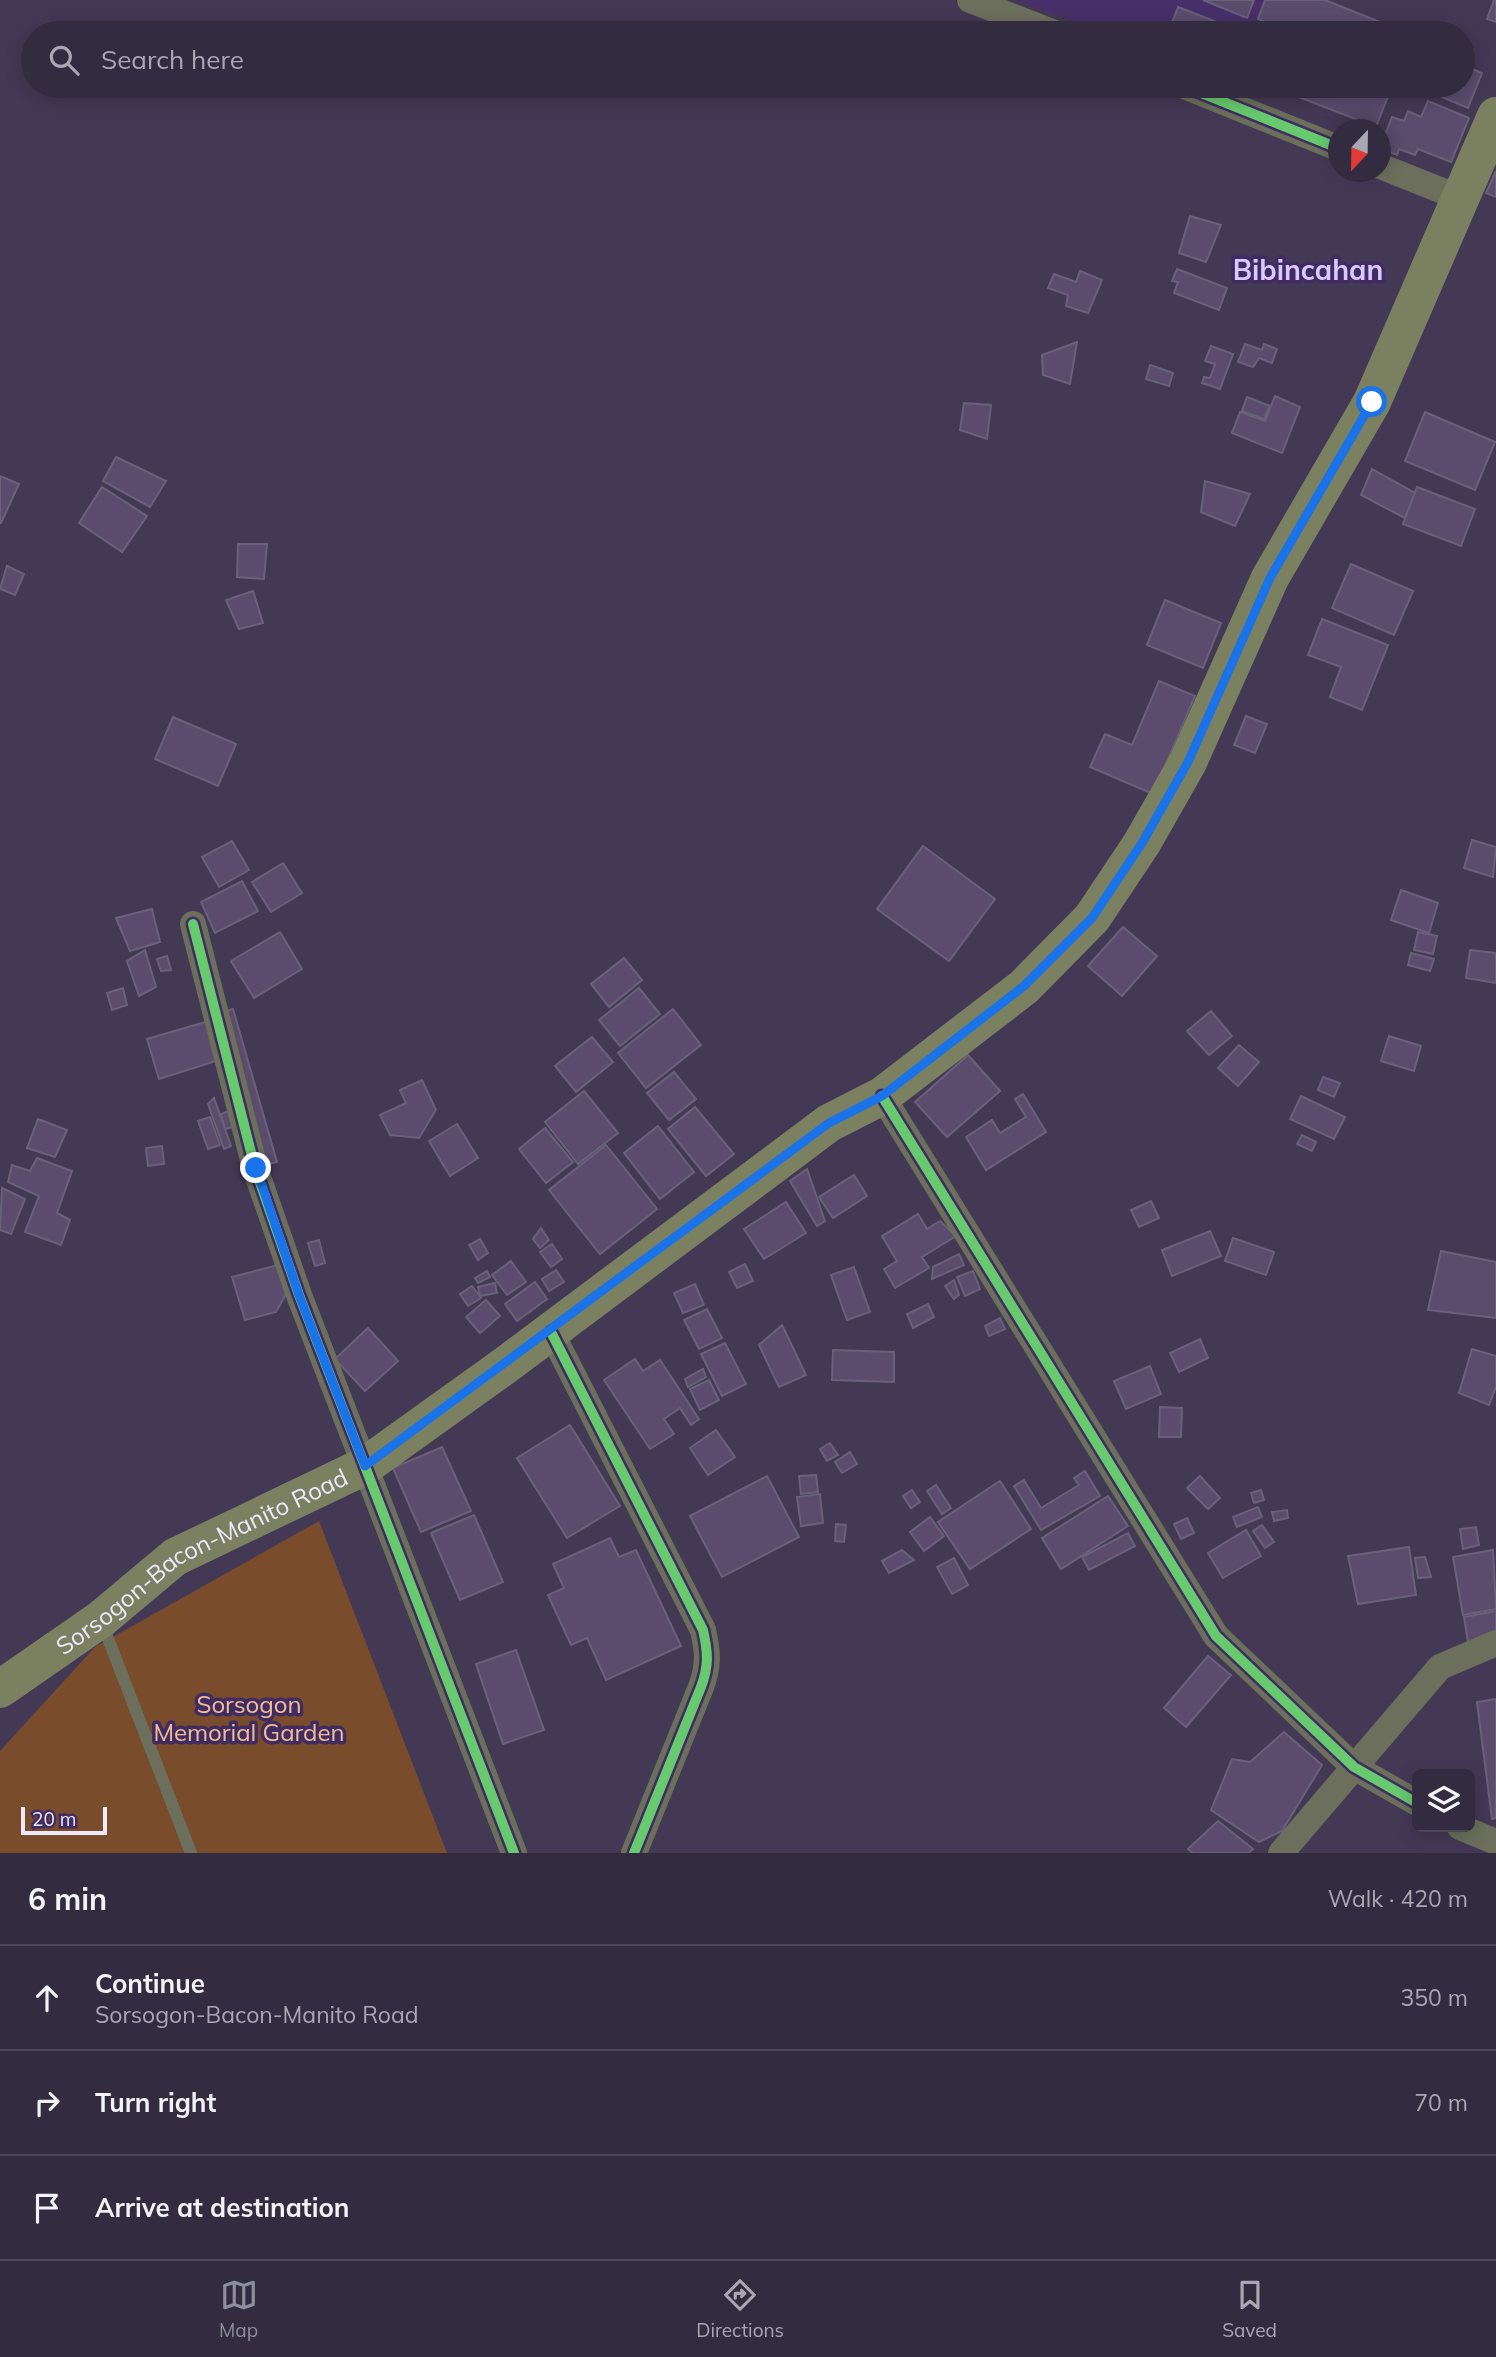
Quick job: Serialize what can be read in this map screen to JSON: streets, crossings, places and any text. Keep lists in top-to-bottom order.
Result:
{
  "streets": {
    "main road": ["Sorsogon-Bacon-Manito Road"]
  },
  "districts": ["Bibincahan"],
  "parks": ["Sorsogon Memorial Garden"],
  "scale_bar": "20 m",
  "north": "bottom",
  "page": {
    "search": "Search here",
    "scale": "20 m",
    "heading": ["6 min", "Walk · 420 m"],
    "list": [
      ["Continue", "Sorsogon-Bacon-Manito Road", "350 m"],
      ["Turn right", "70 m"],
      "Arrive at destination"
    ],
    "nav": ["Map", "Directions", "Saved"]
  }
}
